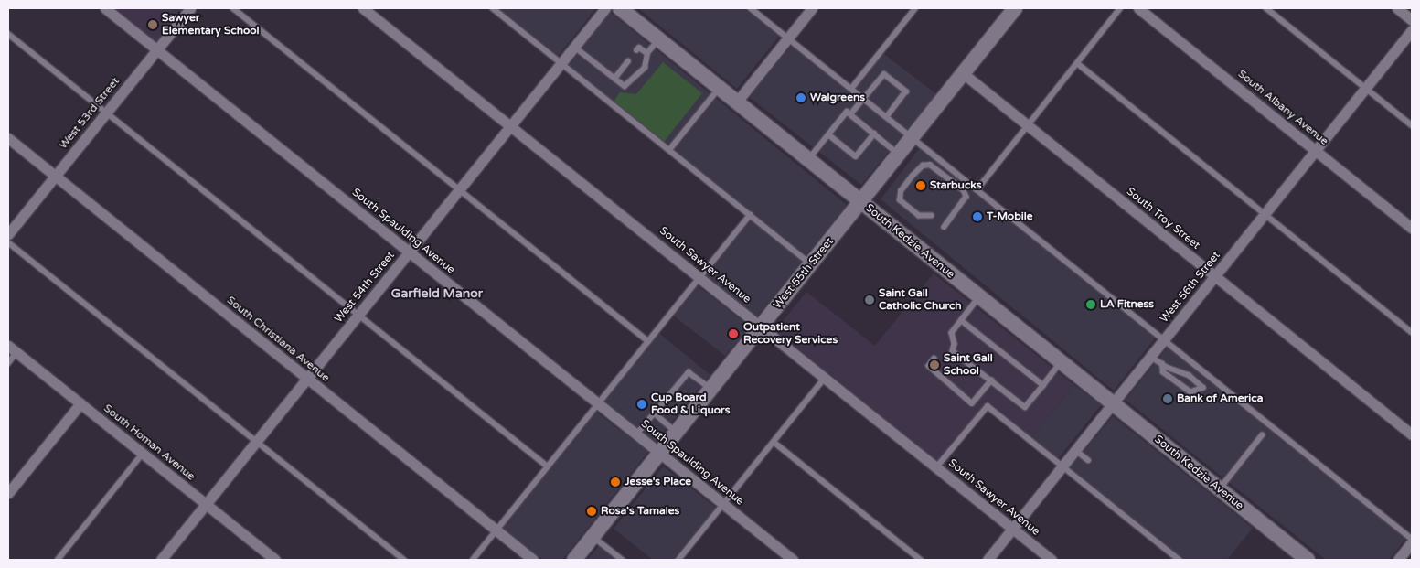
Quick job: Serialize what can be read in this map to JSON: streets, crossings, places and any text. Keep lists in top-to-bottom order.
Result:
{
  "streets": {
    "main road": ["South Kedzie Avenue", "West 55th Street"],
    "street": [
      "South Albany Avenue",
      "West 53rd Street",
      "South Troy Street",
      "South Spaulding Avenue",
      "South Sawyer Avenue",
      "West 54th Street",
      "West 56th Street",
      "South Christiana Avenue",
      "South Homan Avenue"
    ]
  },
  "crossings": [
    ["South Albany Avenue", "West 56th Street"],
    ["West 53rd Street", "South Spaulding Avenue"],
    ["West 53rd Street", "South Christiana Avenue"],
    ["South Troy Street", "West 55th Street"],
    ["South Troy Street", "West 56th Street"],
    ["South Spaulding Avenue", "West 55th Street"],
    ["South Spaulding Avenue", "West 54th Street"],
    ["South Kedzie Avenue", "West 55th Street"],
    ["South Kedzie Avenue", "West 56th Street"],
    ["South Sawyer Avenue", "West 55th Street"],
    ["South Sawyer Avenue", "West 54th Street"],
    ["South Sawyer Avenue", "West 56th Street"],
    ["West 54th Street", "South Christiana Avenue"],
    ["West 54th Street", "South Homan Avenue"]
  ],
  "districts": ["Garfield Manor"],
  "places": [
    "Sawyer Elementary School",
    "Walgreens",
    "Starbucks",
    "T-Mobile",
    "Saint Gall Catholic Church",
    "LA Fitness",
    "Outpatient Recovery Services",
    "Saint Gall School",
    "Bank of America",
    "Cup Board Food & Liquors",
    "Jesse's Place",
    "Rosa's Tamales"
  ]
}
